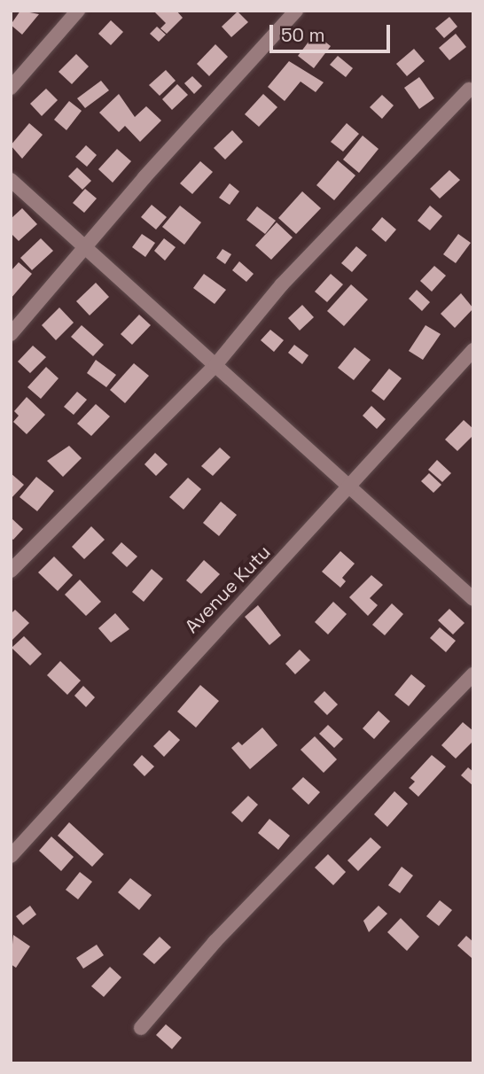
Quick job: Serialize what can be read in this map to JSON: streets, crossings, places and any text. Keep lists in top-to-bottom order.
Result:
{
  "streets": {
    "street": ["Avenue Kutu"]
  },
  "scale_bar": "50 m"
}
